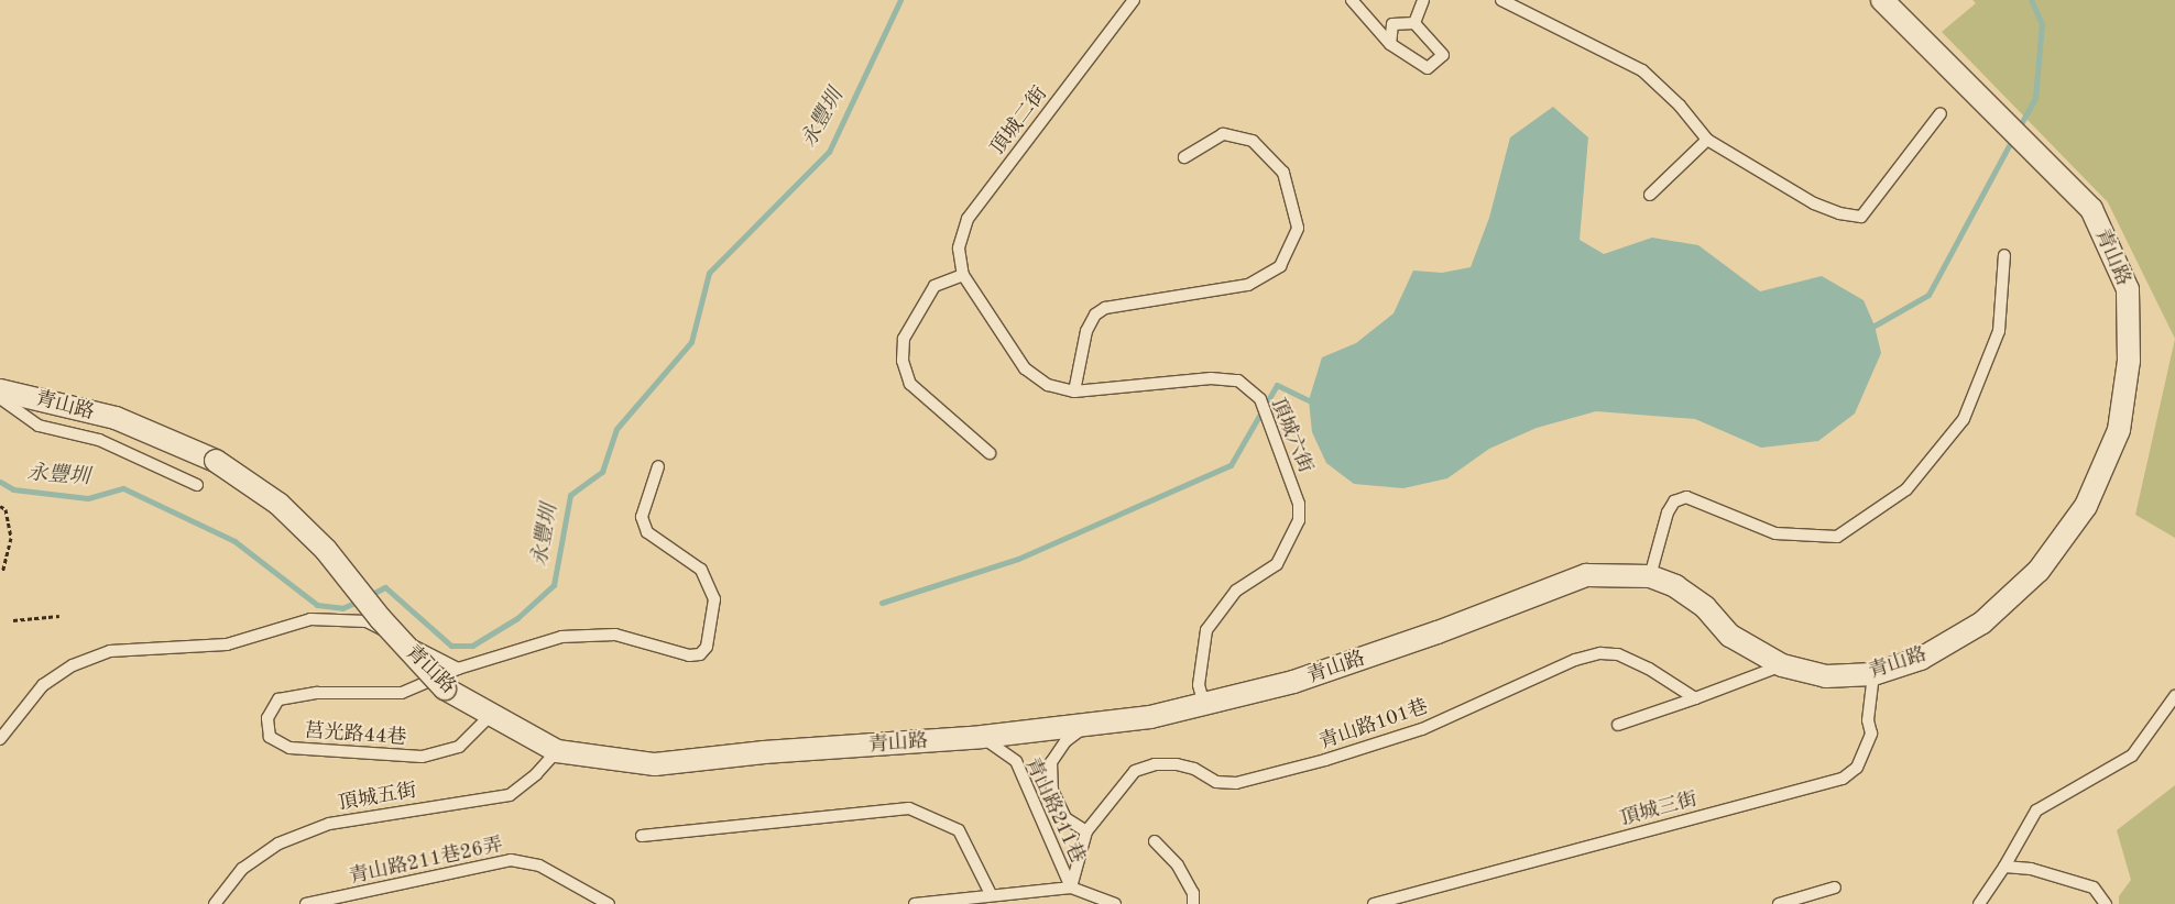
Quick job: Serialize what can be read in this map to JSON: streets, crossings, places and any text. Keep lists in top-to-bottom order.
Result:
{
  "streets": {
    "street": ["青山路"],
    "lane": [
      "頂城二街",
      "頂城六街",
      "青山路101巷",
      "莒光路44巷",
      "頂城五街",
      "頂城三街",
      "青山路211巷",
      "青山路211巷26弄"
    ]
  },
  "crossings": [
    ["頂城二街", "頂城六街"],
    ["青山路", "頂城六街"],
    ["青山路", "莒光路44巷"],
    ["青山路", "頂城五街"],
    ["青山路", "頂城三街"],
    ["青山路", "青山路211巷"],
    ["青山路101巷", "青山路211巷"]
  ],
  "water": ["永豐圳"]
}
